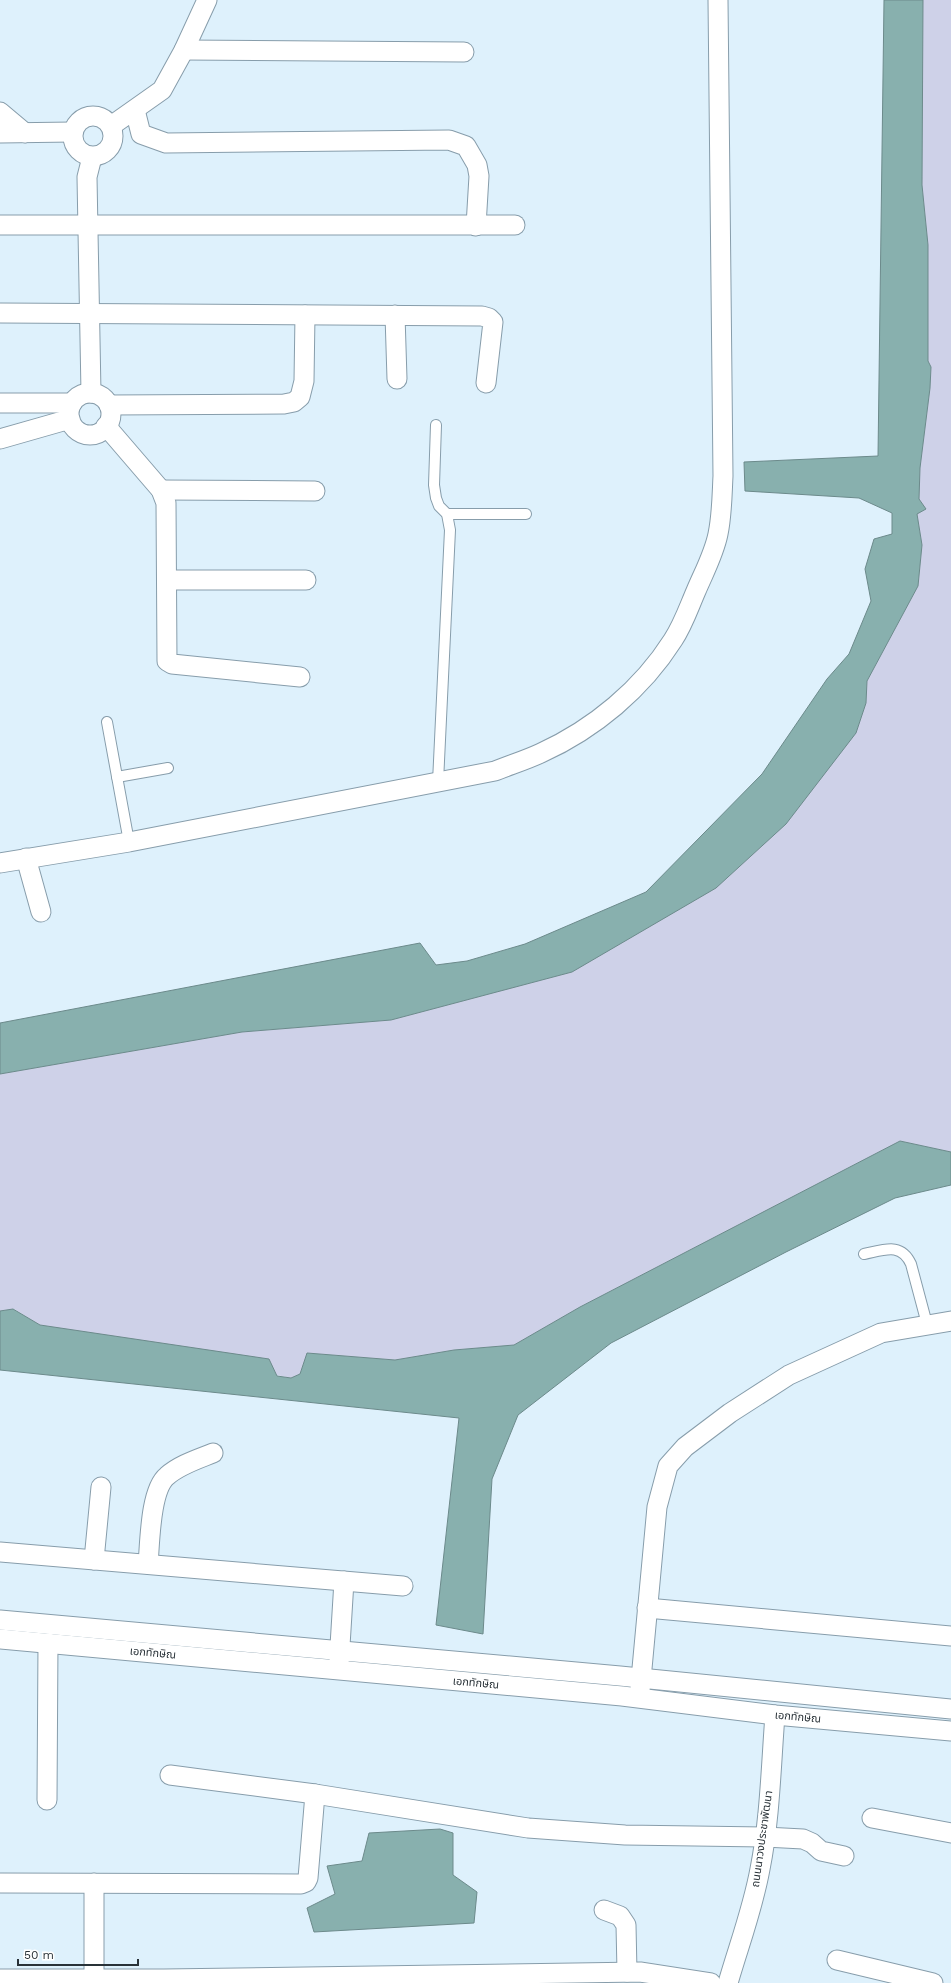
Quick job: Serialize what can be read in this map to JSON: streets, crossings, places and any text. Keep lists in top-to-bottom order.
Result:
{
  "streets": {
    "street": ["เอกทักษิณ", "ถนนนาวงประชาพัฒนา"]
  },
  "crossings": [
    ["เอกทักษิณ", "ถนนนาวงประชาพัฒนา"]
  ],
  "scale_bar": "50 m"
}
